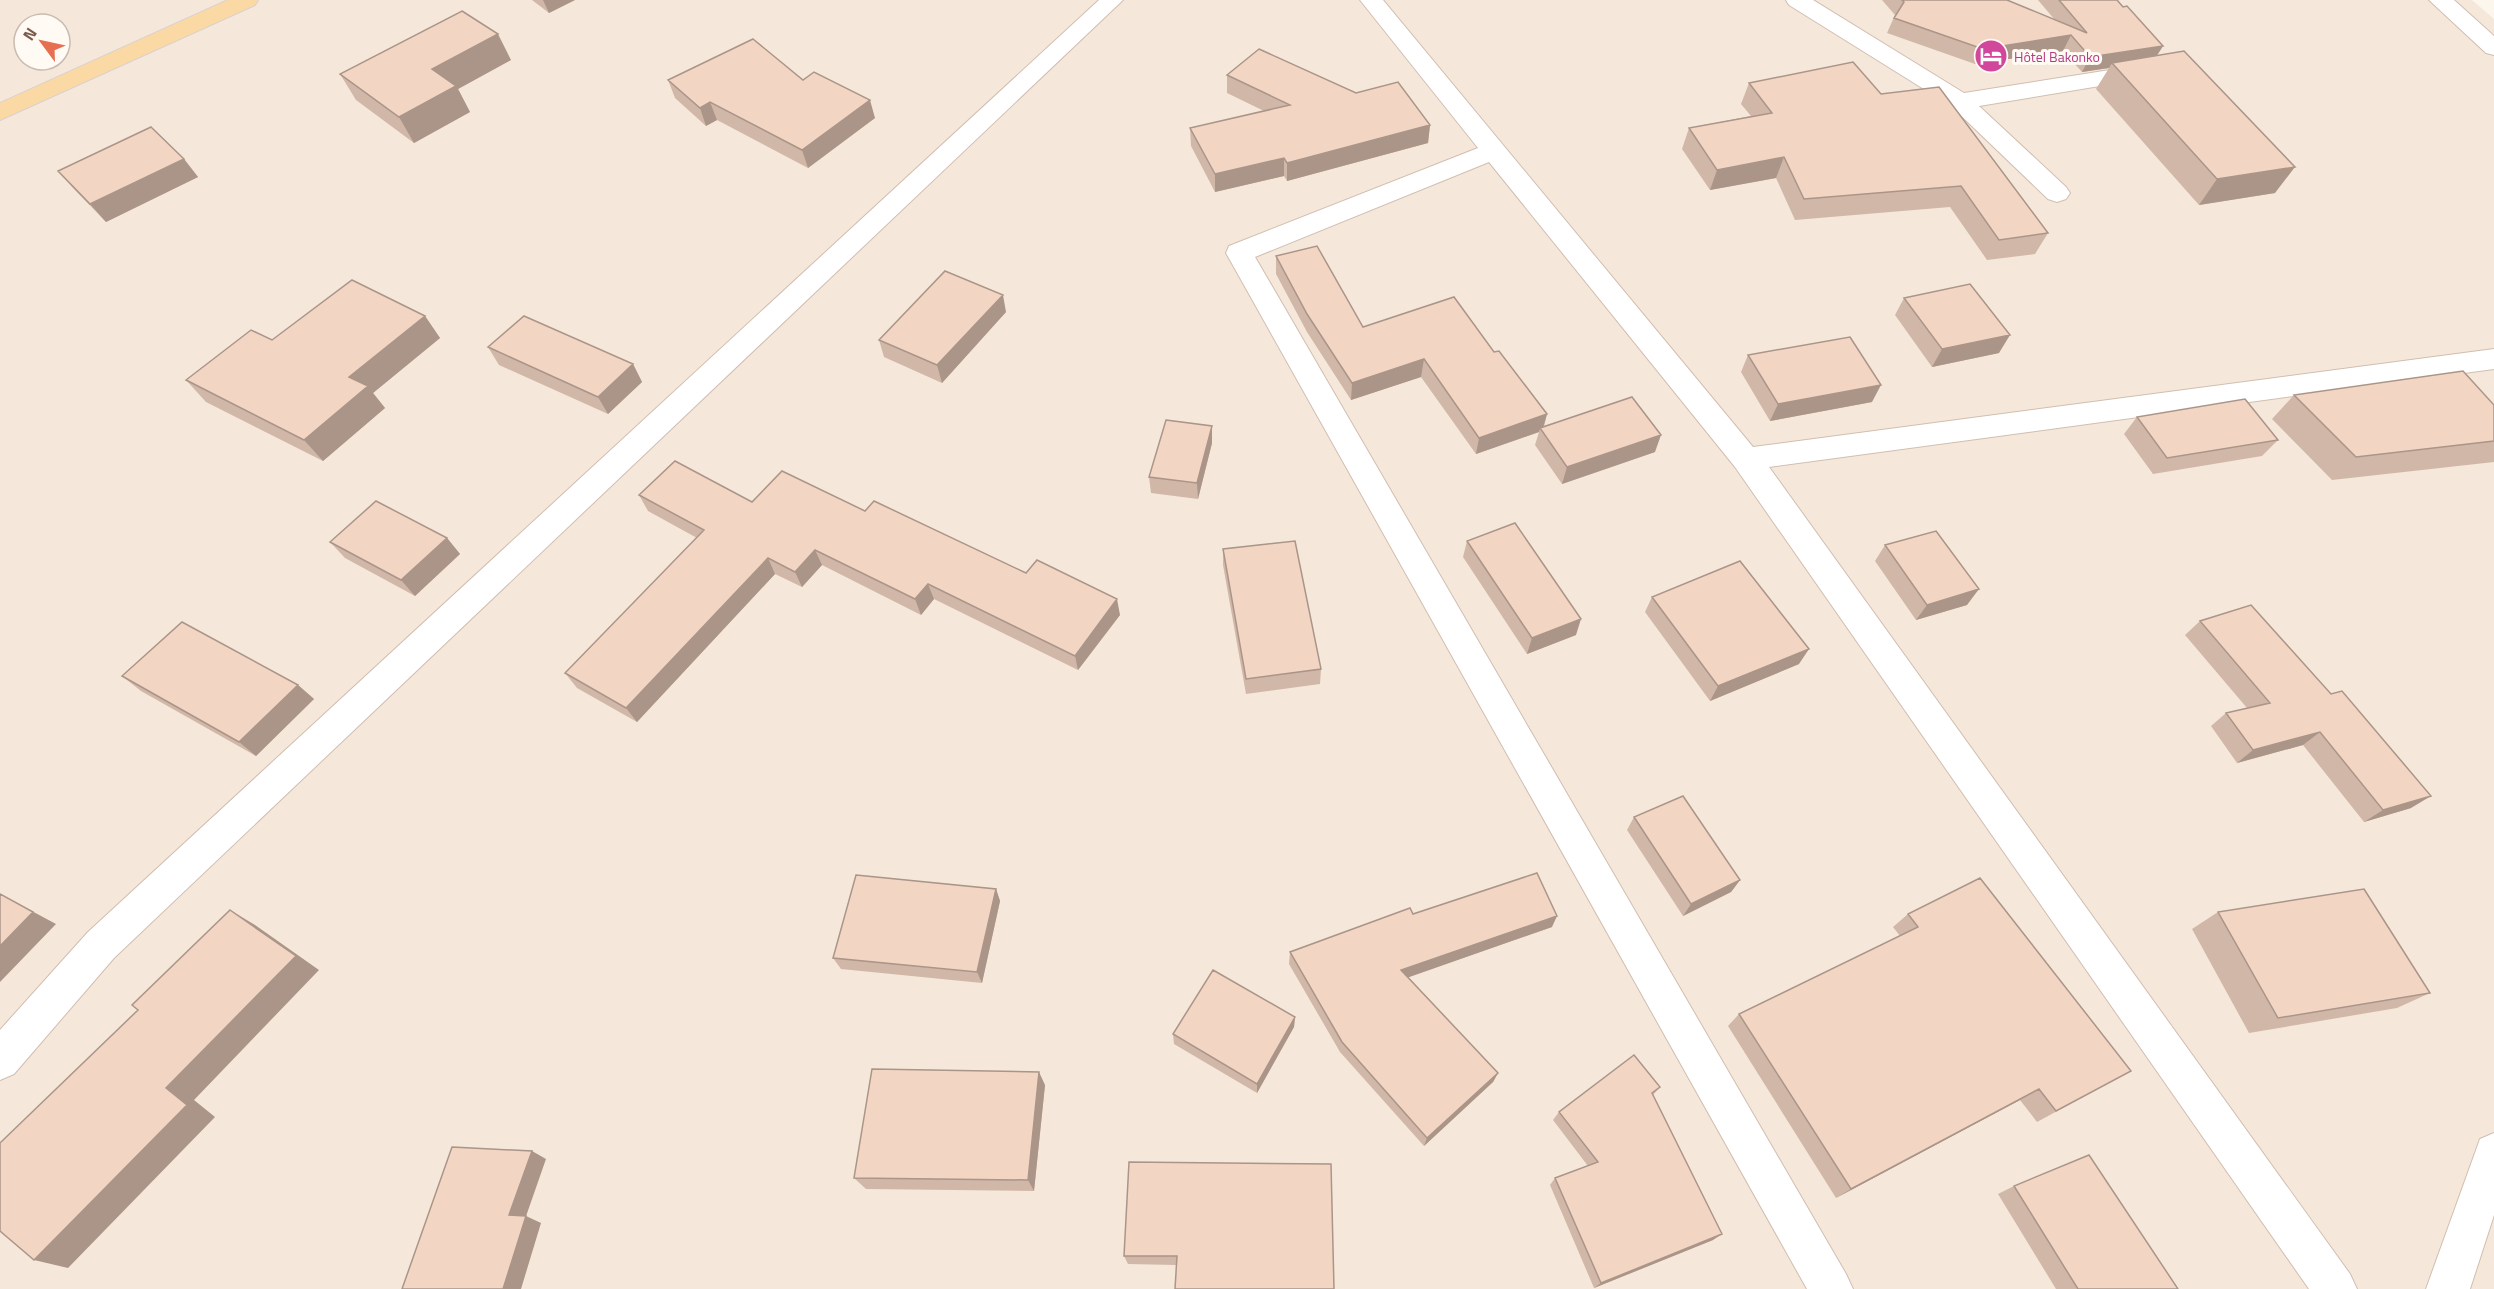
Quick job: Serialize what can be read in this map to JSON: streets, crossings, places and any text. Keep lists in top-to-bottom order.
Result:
{
  "places": {
    "hotel": ["Hôtel Bakonko"]
  },
  "north": "top left"
}
